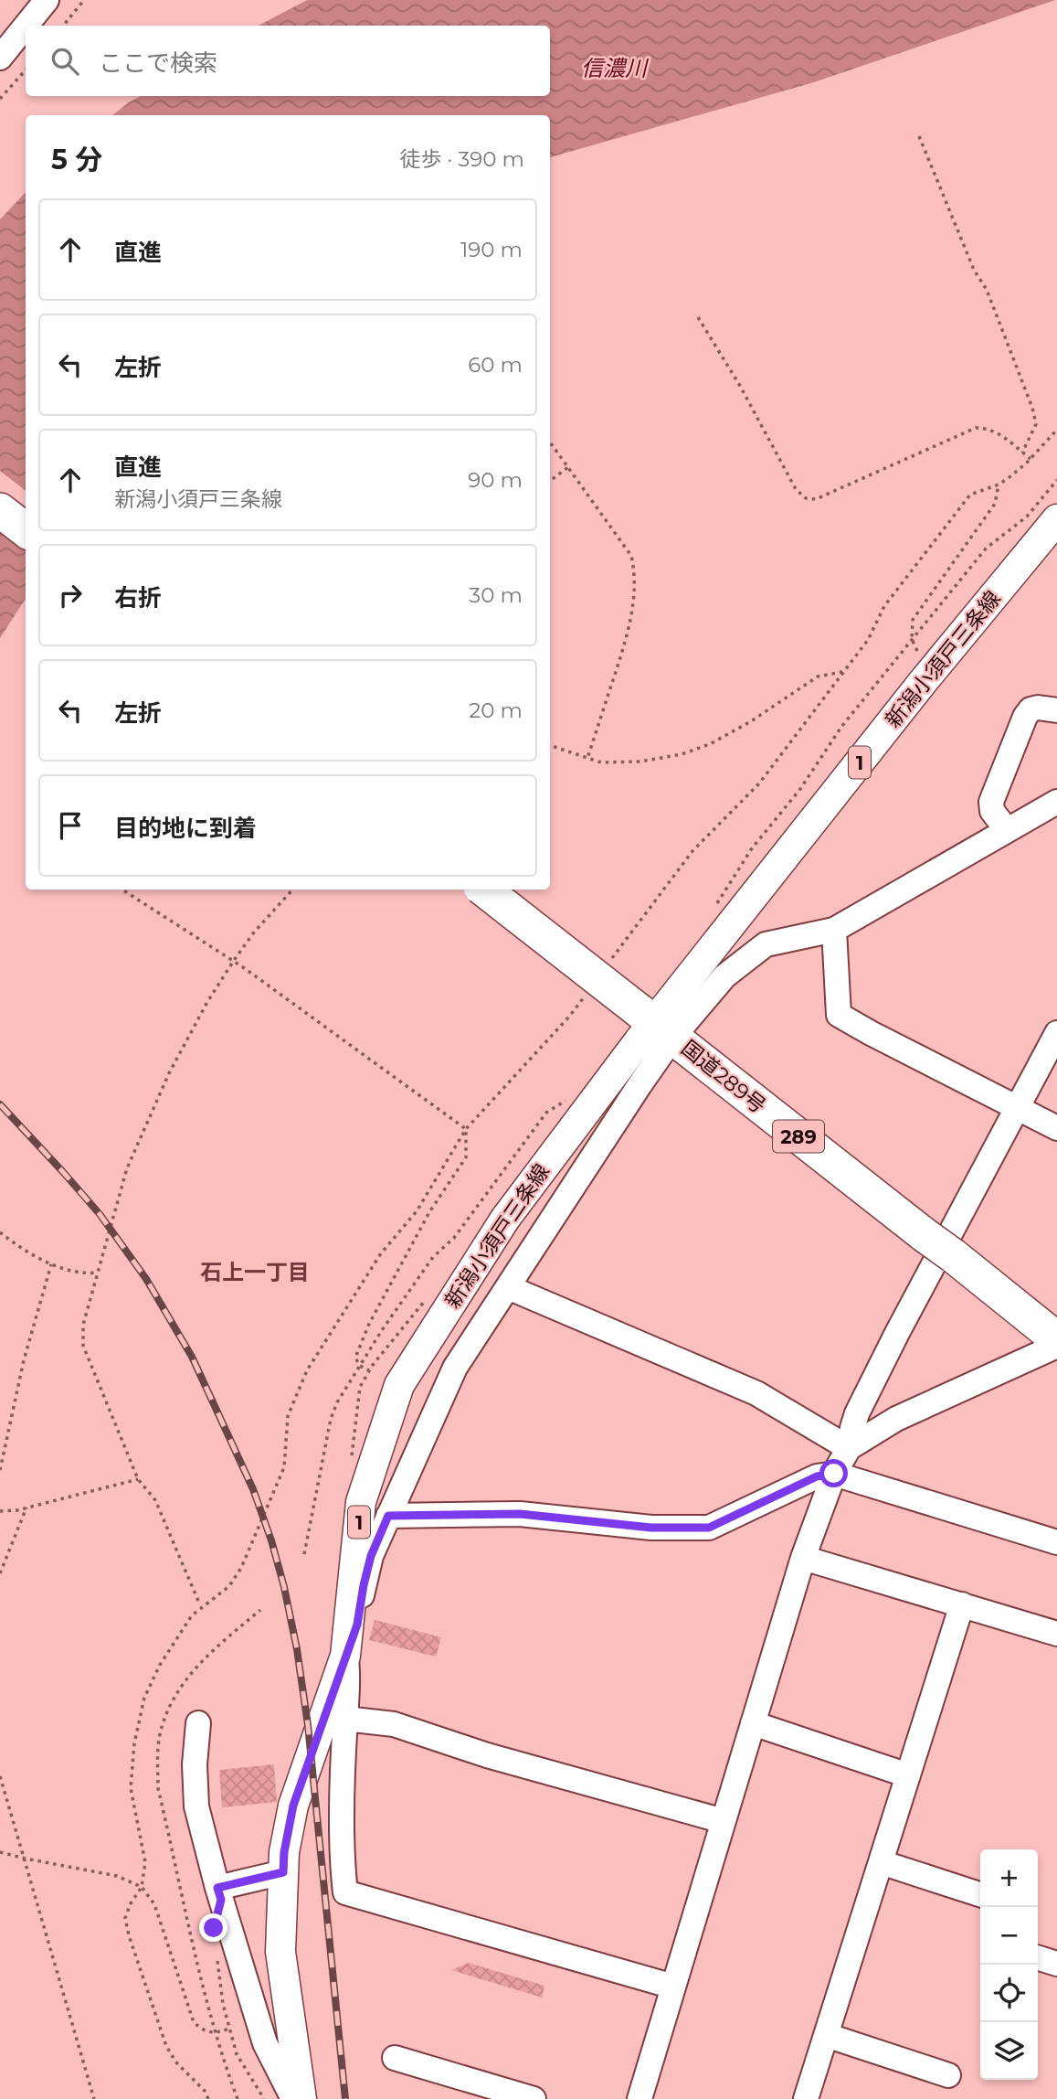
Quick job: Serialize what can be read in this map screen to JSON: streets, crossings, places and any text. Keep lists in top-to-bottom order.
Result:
{
  "streets": {
    "highway": ["国道289号", "289"],
    "main road": ["新潟小須戸三条線", "1"]
  },
  "crossings": [
    ["新潟小須戸三条線", "国道289号"]
  ],
  "districts": ["石上一丁目"],
  "water": ["信濃川"],
  "page": {
    "search": "ここで検索",
    "heading": ["5 分", "徒歩 · 390 m"],
    "list": [
      ["直進", "190 m"],
      ["左折", "60 m"],
      ["直進", "新潟小須戸三条線", "90 m"],
      ["右折", "30 m"],
      ["左折", "20 m"],
      "目的地に到着"
    ],
    "map_buttons": ["+", "−"]
  }
}
